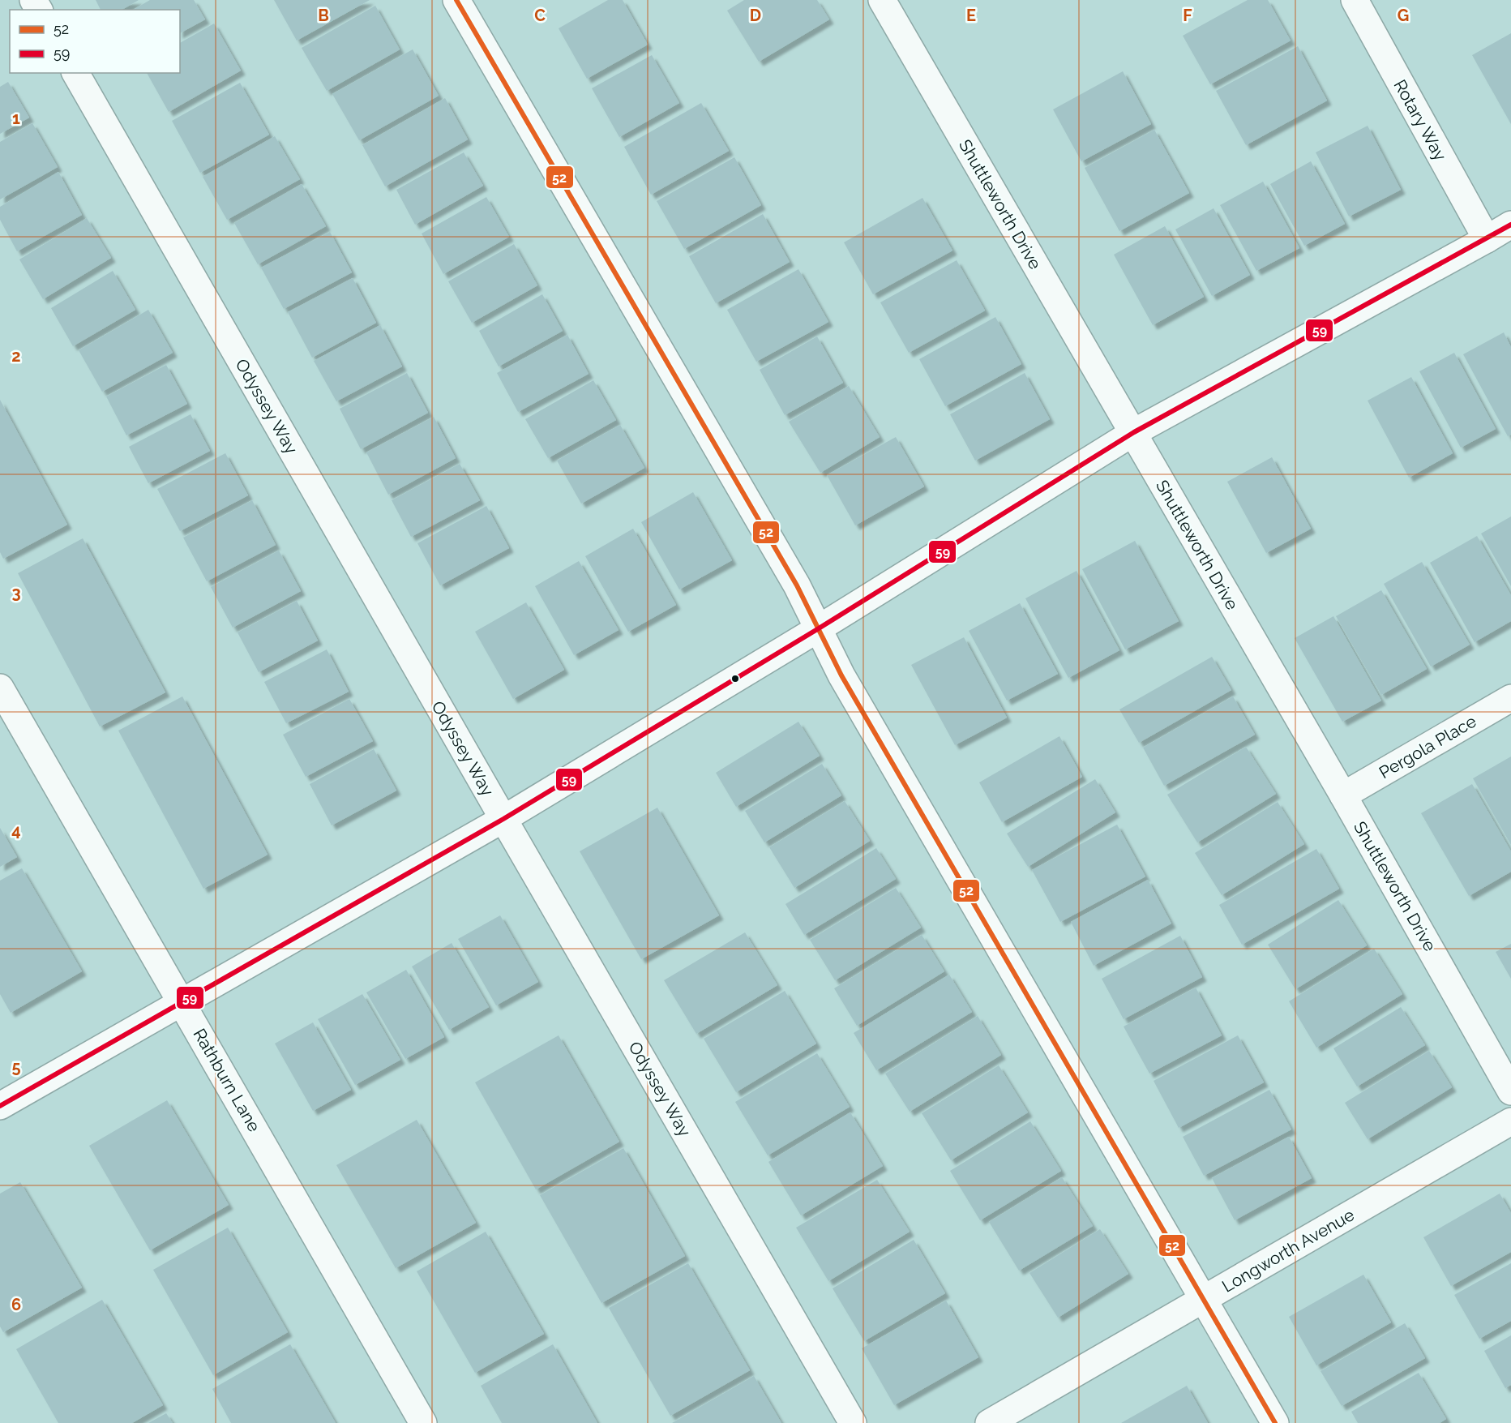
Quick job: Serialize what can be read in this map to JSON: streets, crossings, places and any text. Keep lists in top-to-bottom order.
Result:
{
  "streets": {
    "street": [
      "Rotary Way",
      "Shuttleworth Drive",
      "Odyssey Way",
      "Pergola Place",
      "Rathburn Lane",
      "Longworth Avenue"
    ]
  },
  "crossings": [
    ["Shuttleworth Drive", "Pergola Place"]
  ],
  "lines": ["transit line 52", "transit line 59"],
  "legend": ["52", "59"],
  "grid": {
    "columns": [
      "B",
      "C",
      "D",
      "E",
      "F",
      "G"
    ],
    "rows": [
      "1",
      "2",
      "3",
      "4",
      "5",
      "6"
    ]
  }
}
